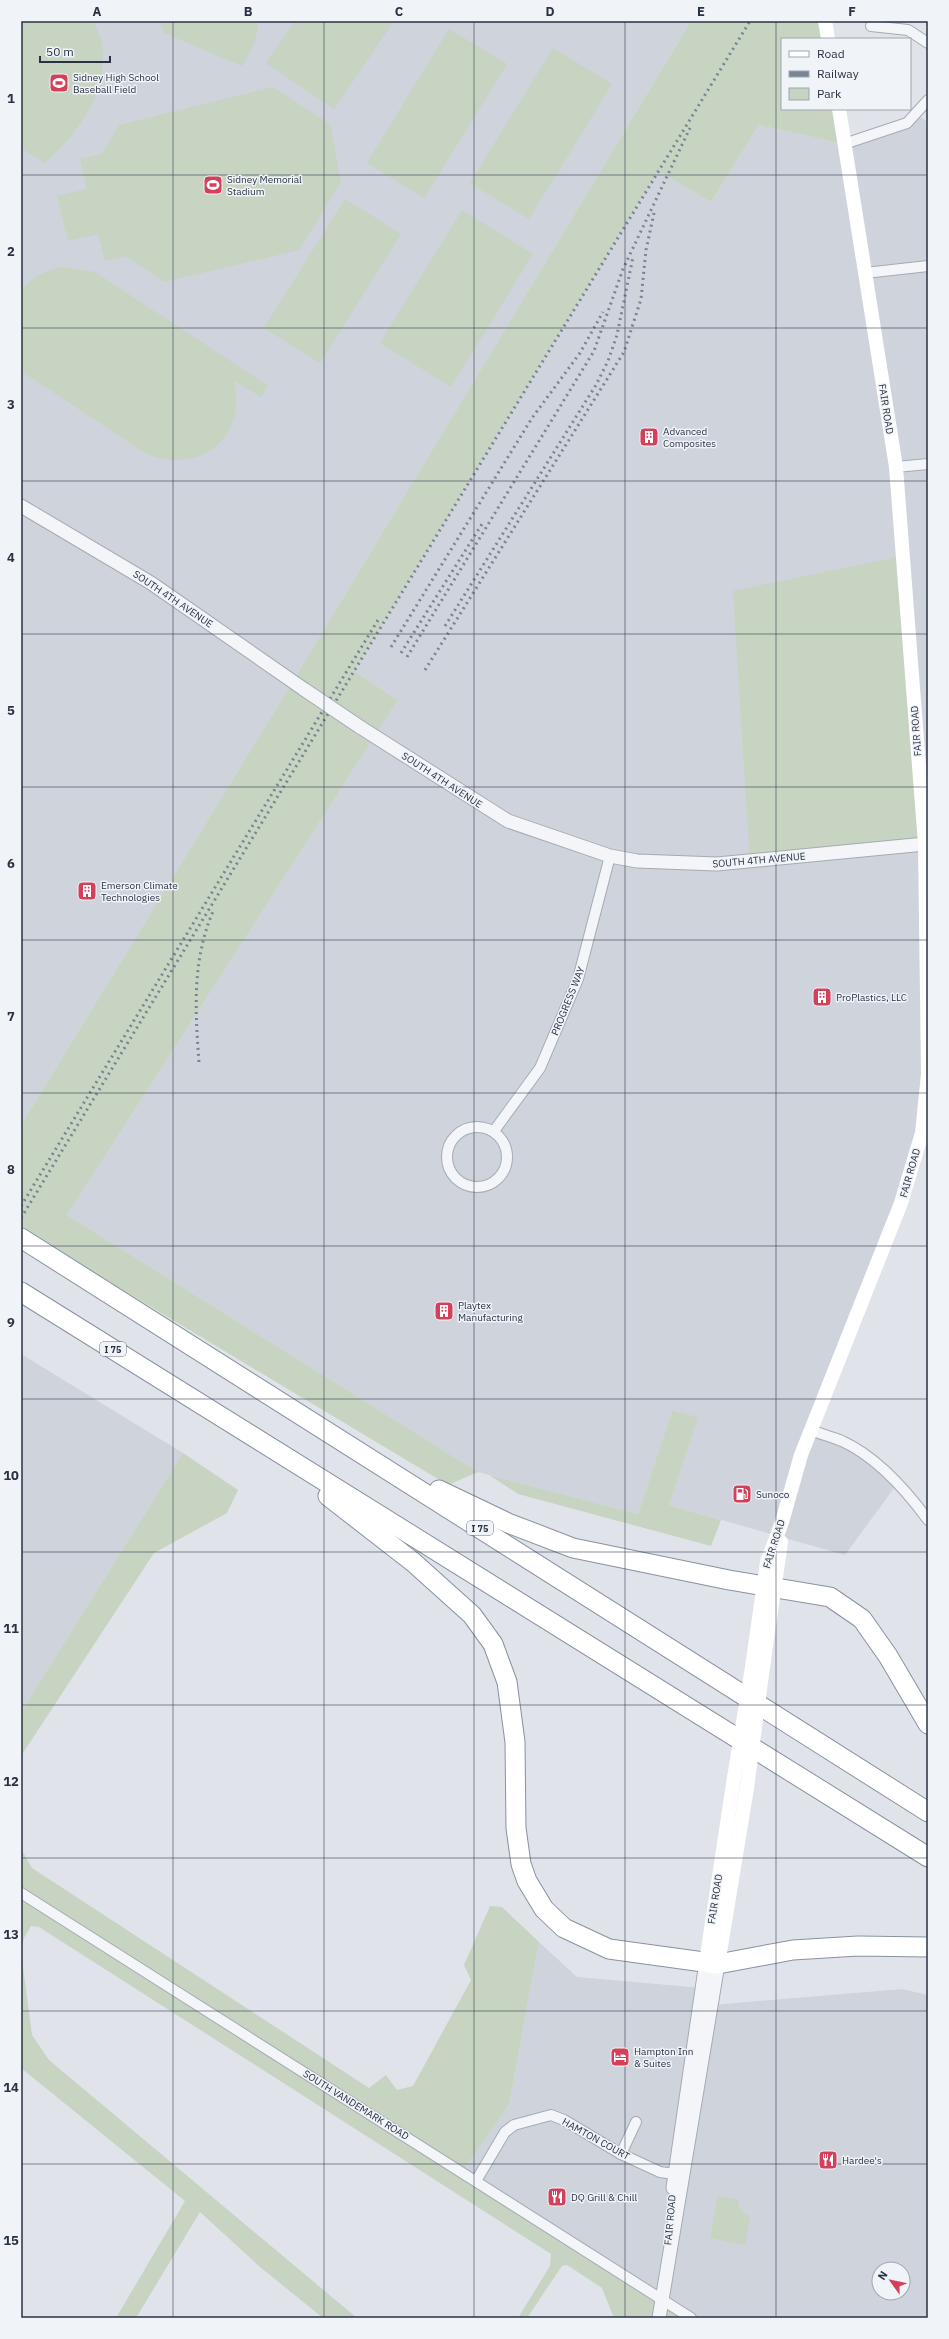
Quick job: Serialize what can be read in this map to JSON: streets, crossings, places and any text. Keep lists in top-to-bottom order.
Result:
{
  "streets": {
    "highway": ["I 75"],
    "main road": ["FAIR ROAD"],
    "street": [
      "SOUTH 4TH AVENUE",
      "PROGRESS WAY",
      "SOUTH VANDEMARK ROAD",
      "HAMTON COURT"
    ]
  },
  "crossings": [
    ["FAIR ROAD", "SOUTH 4TH AVENUE"],
    ["FAIR ROAD", "SOUTH VANDEMARK ROAD"],
    ["FAIR ROAD", "HAMTON COURT"],
    ["SOUTH 4TH AVENUE", "PROGRESS WAY"],
    ["SOUTH VANDEMARK ROAD", "HAMTON COURT"]
  ],
  "places": {
    "sports": ["Sidney High School Baseball Field", "Sidney Memorial Stadium"],
    "building": [
      "Advanced Composites",
      "Emerson Climate Technologies",
      "ProPlastics, LLC",
      "Playtex Manufacturing"
    ],
    "fuel station": ["Sunoco"],
    "hotel": ["Hampton Inn & Suites"],
    "restaurant": ["Hardee's", "DQ Grill & Chill"]
  },
  "legend": ["Road", "Railway", "Park"],
  "scale_bar": "50 m",
  "north": "top left",
  "grid": {
    "columns": [
      "A",
      "B",
      "C",
      "D",
      "E",
      "F"
    ],
    "rows": [
      "1",
      "2",
      "3",
      "4",
      "5",
      "6",
      "7",
      "8",
      "9",
      "10",
      "11",
      "12",
      "13",
      "14",
      "15"
    ]
  }
}
